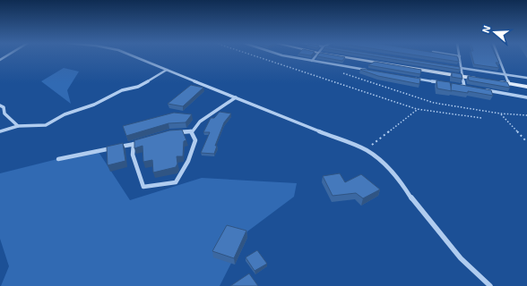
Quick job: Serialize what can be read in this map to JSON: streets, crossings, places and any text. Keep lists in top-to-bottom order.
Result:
{
  "north": "left"
}
